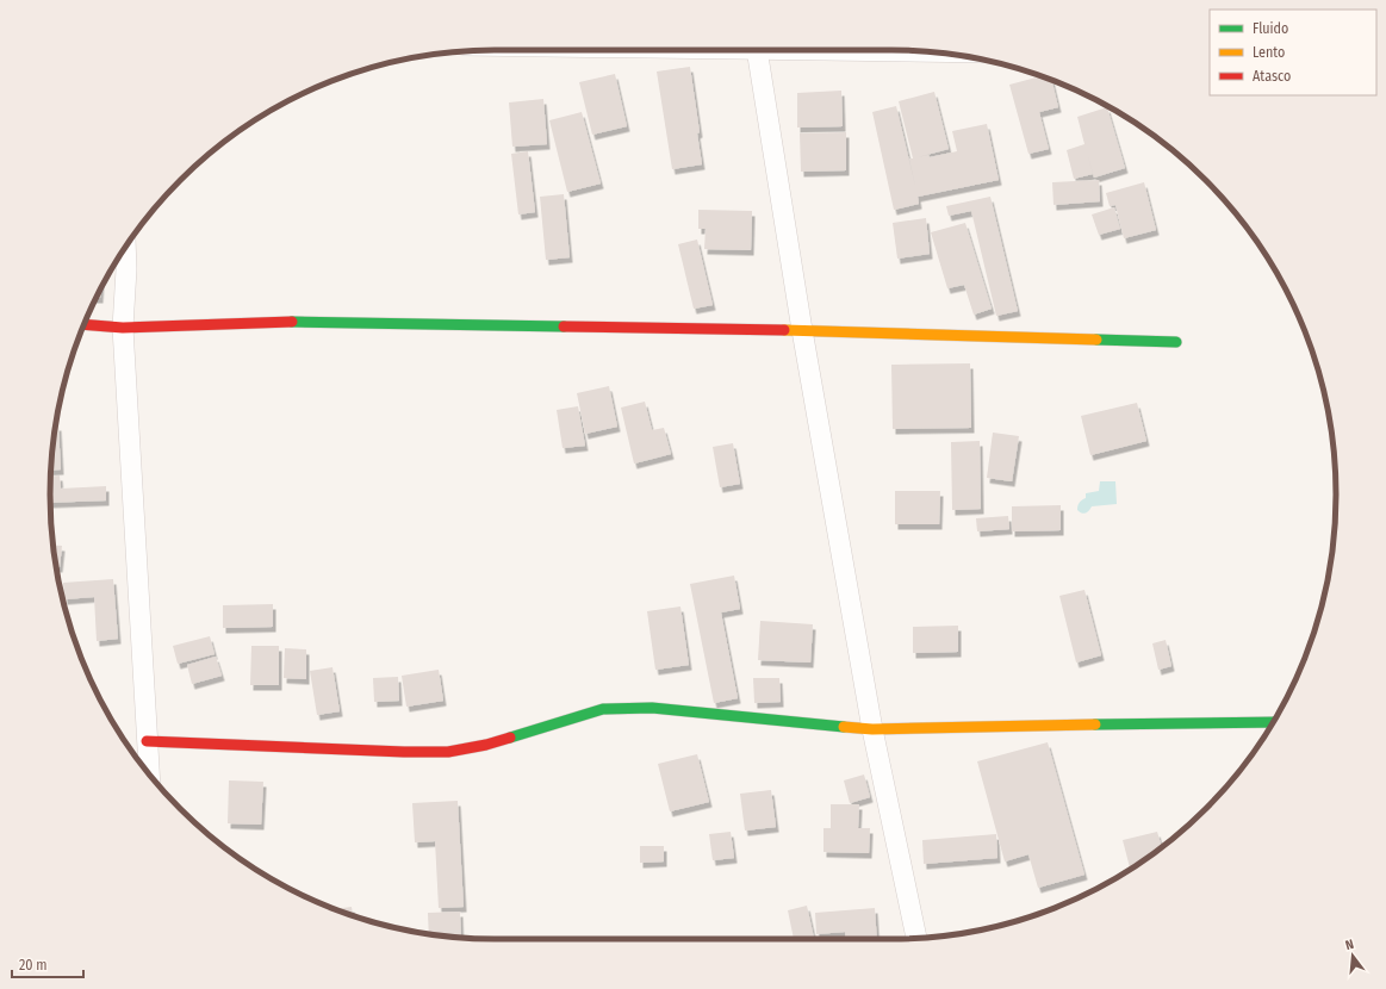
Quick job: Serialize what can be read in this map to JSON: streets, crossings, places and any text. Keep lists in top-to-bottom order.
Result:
{
  "legend": ["Fluido", "Lento", "Atasco"],
  "scale_bar": "20 m",
  "north": "top"
}
